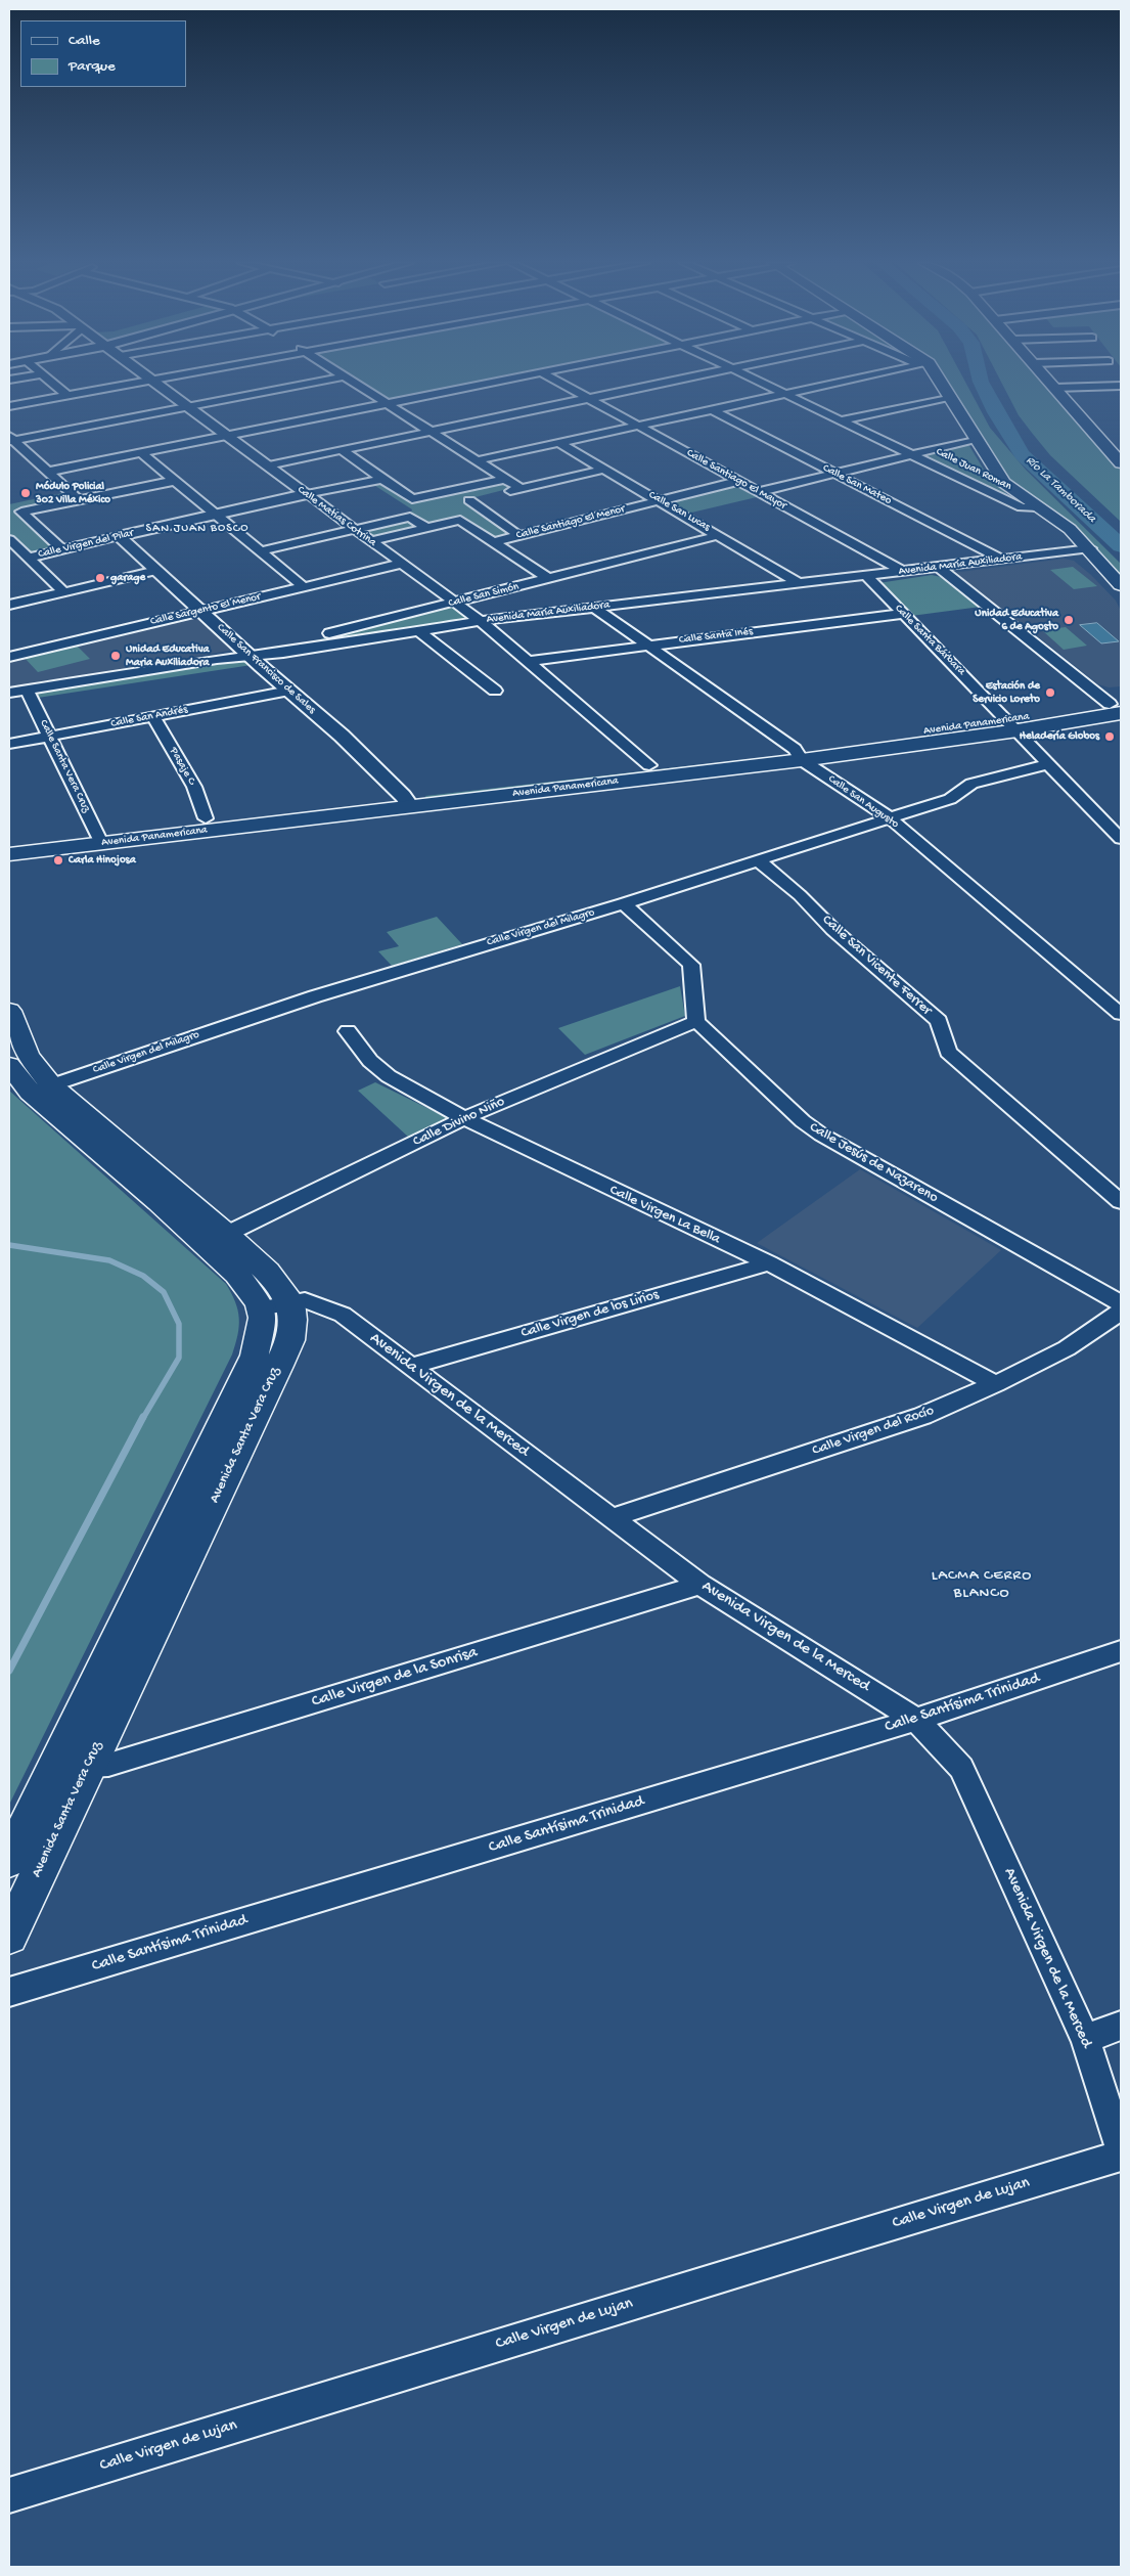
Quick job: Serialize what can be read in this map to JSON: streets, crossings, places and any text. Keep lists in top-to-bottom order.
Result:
{
  "streets": {
    "main road": ["Avenida Panamericana", "Avenida Santa Vera Cruz"],
    "street": [
      "Calle Juan Roman",
      "Calle Santiago El Mayor",
      "Calle San Mateo",
      "Calle San Lucas",
      "Calle Matías Cotrina",
      "Calle Santiago El Menor",
      "Calle Virgen del Pilar",
      "Avenida María Auxiliadora",
      "Calle San Simón",
      "Calle Sargento El Menor",
      "Calle Santa Inés",
      "Calle Santa Bárbara",
      "Calle San Francisco de Sales",
      "Calle San Andrés",
      "Calle Santa Vera Cruz",
      "Pasaje C",
      "Calle San Augusto",
      "Calle Virgen del Milagro",
      "Calle San Vicente Ferrer",
      "Calle Divino Niño",
      "Calle Jesús de Nazareno",
      "Calle Virgen La Bella",
      "Calle Virgen de los Lirios",
      "Avenida Virgen de la Merced",
      "Calle Virgen del Rocío",
      "Calle Virgen de la Sonrisa",
      "Calle Santísima Trinidad",
      "Calle Virgen de Lujan"
    ]
  },
  "crossings": [
    ["Calle Santiago El Mayor", "Calle Santiago El Menor"],
    ["Calle Santiago El Mayor", "Avenida María Auxiliadora"],
    ["Calle San Mateo", "Avenida María Auxiliadora"],
    ["Calle San Lucas", "Calle Santiago El Menor"],
    ["Calle San Lucas", "Avenida María Auxiliadora"],
    ["Calle San Lucas", "Calle San Simón"],
    ["Calle Matías Cotrina", "Calle Virgen del Pilar"],
    ["Calle Matías Cotrina", "Avenida María Auxiliadora"],
    ["Calle Matías Cotrina", "Calle San Simón"],
    ["Calle Matías Cotrina", "Calle Sargento El Menor"],
    ["Calle Matías Cotrina", "Calle Santa Inés"],
    ["Calle Matías Cotrina", "Avenida Panamericana"],
    ["Calle Virgen del Pilar", "Calle San Francisco de Sales"],
    ["Avenida María Auxiliadora", "Calle San Simón"],
    ["Avenida María Auxiliadora", "Calle Santa Bárbara"],
    ["Avenida María Auxiliadora", "Calle San Francisco de Sales"],
    ["Avenida María Auxiliadora", "Calle Santa Vera Cruz"],
    ["Avenida María Auxiliadora", "Calle San Augusto"],
    ["Calle San Simón", "Calle San Francisco de Sales"],
    ["Calle Sargento El Menor", "Calle San Francisco de Sales"],
    ["Calle Santa Inés", "Calle Santa Bárbara"],
    ["Calle Santa Inés", "Calle San Augusto"],
    ["Calle Santa Bárbara", "Avenida Panamericana"],
    ["Calle Santa Bárbara", "Calle Virgen del Milagro"],
    ["Calle San Francisco de Sales", "Calle San Andrés"],
    ["Calle San Francisco de Sales", "Avenida Panamericana"],
    ["Calle San Andrés", "Calle Santa Vera Cruz"],
    ["Calle San Andrés", "Pasaje C"],
    ["Avenida Panamericana", "Calle Santa Vera Cruz"],
    ["Avenida Panamericana", "Pasaje C"],
    ["Avenida Panamericana", "Calle San Augusto"],
    ["Calle San Augusto", "Calle Virgen del Milagro"],
    ["Calle Virgen del Milagro", "Calle San Vicente Ferrer"],
    ["Calle Virgen del Milagro", "Avenida Santa Vera Cruz"],
    ["Calle Divino Niño", "Calle Jesús de Nazareno"],
    ["Calle Divino Niño", "Calle Virgen La Bella"],
    ["Calle Divino Niño", "Avenida Santa Vera Cruz"],
    ["Calle Virgen La Bella", "Calle Virgen de los Lirios"],
    ["Calle Virgen La Bella", "Calle Virgen del Rocío"],
    ["Calle Virgen de los Lirios", "Avenida Virgen de la Merced"],
    ["Avenida Virgen de la Merced", "Calle Virgen del Rocío"],
    ["Avenida Virgen de la Merced", "Avenida Santa Vera Cruz"],
    ["Avenida Virgen de la Merced", "Calle Virgen de la Sonrisa"],
    ["Avenida Virgen de la Merced", "Calle Santísima Trinidad"],
    ["Avenida Santa Vera Cruz", "Calle Virgen de la Sonrisa"]
  ],
  "districts": ["SAN JUAN BOSCO", "LACMA CERRO BLANCO"],
  "water": ["Río La Tamborada"],
  "places": [
    "Módulo Policial 302 Villa México",
    "garage",
    "Unidad Educativa 6 de Agosto",
    "Unidad Educativa Maria Auxiliadora",
    "Estación de Servicio Loreto",
    "Heladería Globos",
    "Carla Hinojosa"
  ],
  "legend": ["Calle", "Parque"]
}
